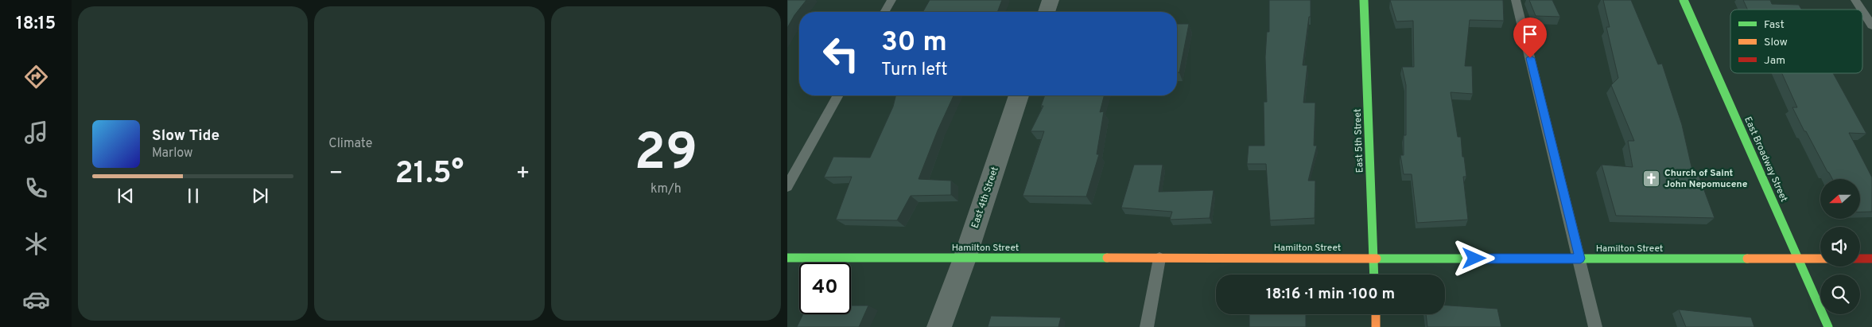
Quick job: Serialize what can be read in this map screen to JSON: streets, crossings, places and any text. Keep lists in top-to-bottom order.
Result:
{
  "streets": {
    "street": [
      "East 5th Street",
      "East Broadway Street",
      "East 4th Street",
      "Hamilton Street"
    ]
  },
  "crossings": [
    ["East 5th Street", "Hamilton Street"],
    ["East Broadway Street", "Hamilton Street"],
    ["East 4th Street", "Hamilton Street"]
  ],
  "places": {
    "church": ["Church of Saint John Nepomucene"]
  },
  "legend": ["Fast", "Slow", "Jam"],
  "north": "left",
  "page": {
    "tabs": "18:15",
    "tile": [
      "Climate",
      ["29", "km/h"]
    ],
    "turn": ["30 m", "Turn left"],
    "song": ["Slow Tide", "Marlow"],
    "heat": ["−", "21.5°", "+"],
    "limit": "40",
    "trip": "18:16 · 1 min · 100 m"
  }
}
